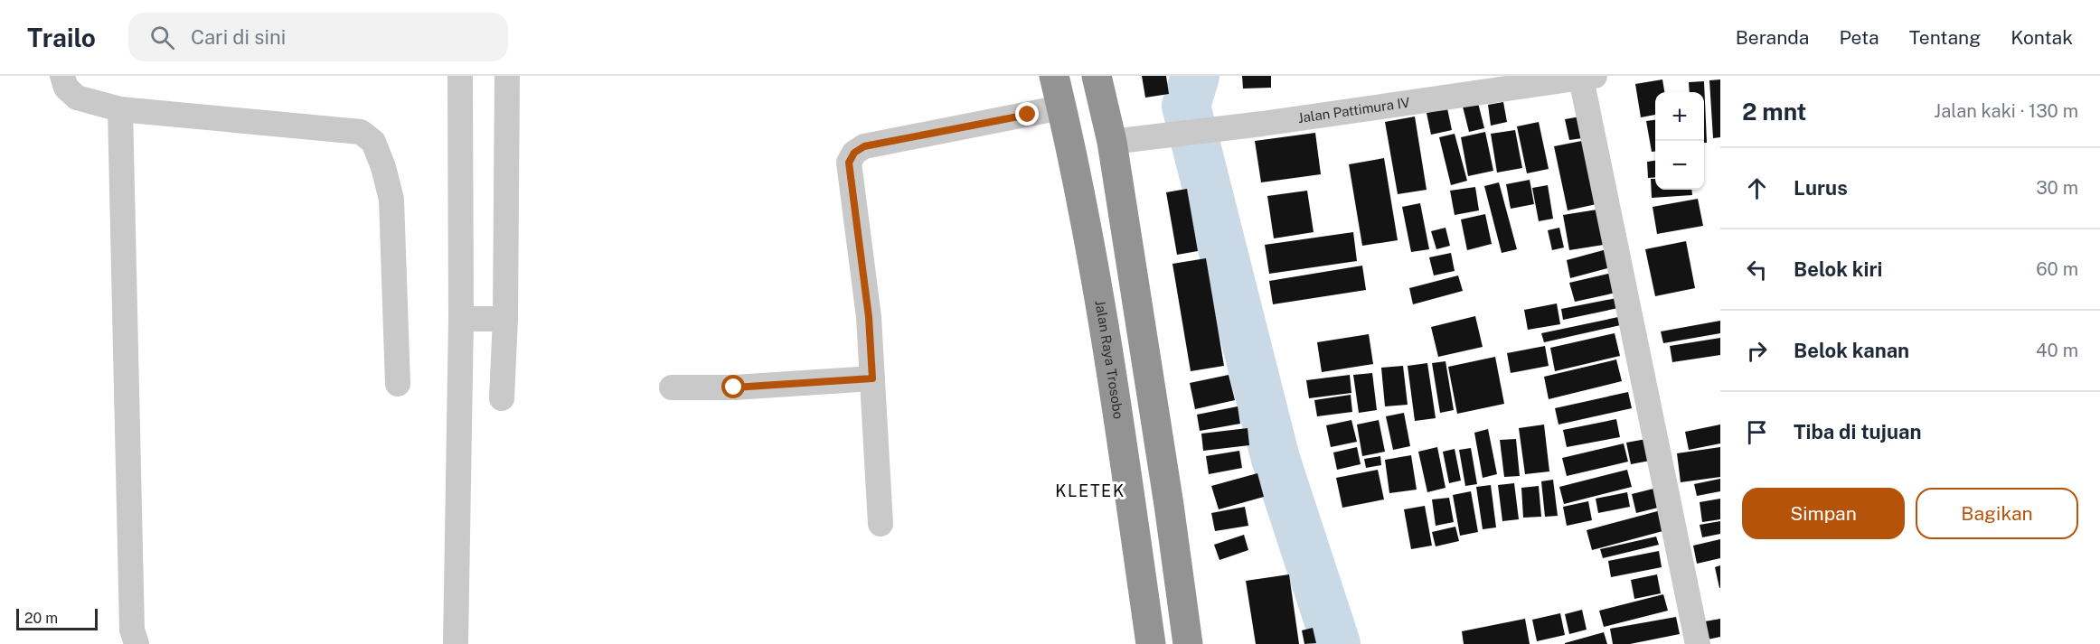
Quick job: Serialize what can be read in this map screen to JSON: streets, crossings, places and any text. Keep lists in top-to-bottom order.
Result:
{
  "streets": {
    "highway": ["Jalan Raya Trosobo"],
    "street": ["Jalan Pattimura IV"]
  },
  "districts": ["KLETEK"],
  "scale_bar": "20 m",
  "page": {
    "header": "Trailo",
    "search": "Cari di sini",
    "nav": [
      "Beranda",
      "Peta",
      "Tentang",
      "Kontak"
    ],
    "heading": ["2 mnt", "Jalan kaki · 130 m"],
    "map_buttons": ["+", "−"],
    "list": [
      ["Lurus", "30 m"],
      ["Belok kiri", "60 m"],
      ["Belok kanan", "40 m"],
      "Tiba di tujuan"
    ],
    "buttons": ["Simpan", "Bagikan"],
    "scale": "20 m"
  }
}
